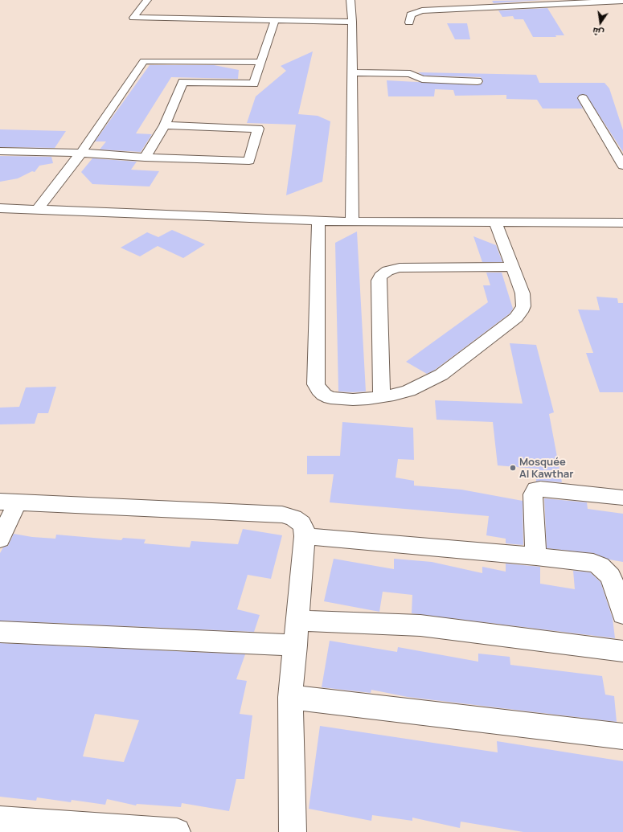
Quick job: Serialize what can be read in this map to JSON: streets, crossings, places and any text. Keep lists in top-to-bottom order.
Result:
{
  "places": ["Mosquée Al Kawthar"],
  "north": "bottom"
}
